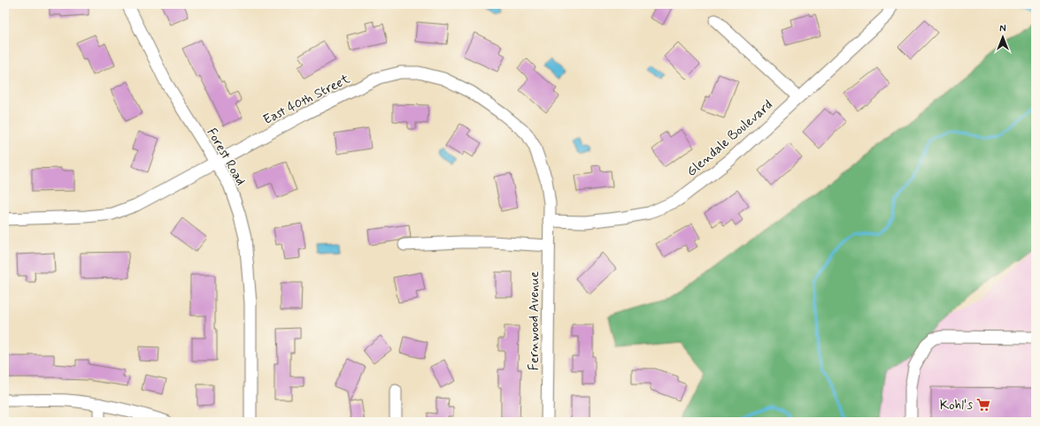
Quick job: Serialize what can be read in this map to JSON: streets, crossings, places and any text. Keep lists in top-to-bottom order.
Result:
{
  "streets": {
    "street": [
      "East 40th Street",
      "Glendale Boulevard",
      "Forest Road",
      "Fernwood Avenue"
    ]
  },
  "crossings": [
    ["East 40th Street", "Glendale Boulevard"],
    ["East 40th Street", "Forest Road"],
    ["East 40th Street", "Fernwood Avenue"],
    ["Glendale Boulevard", "Fernwood Avenue"]
  ],
  "places": {
    "supermarket": ["Kohl's"]
  },
  "north": "top"
}
